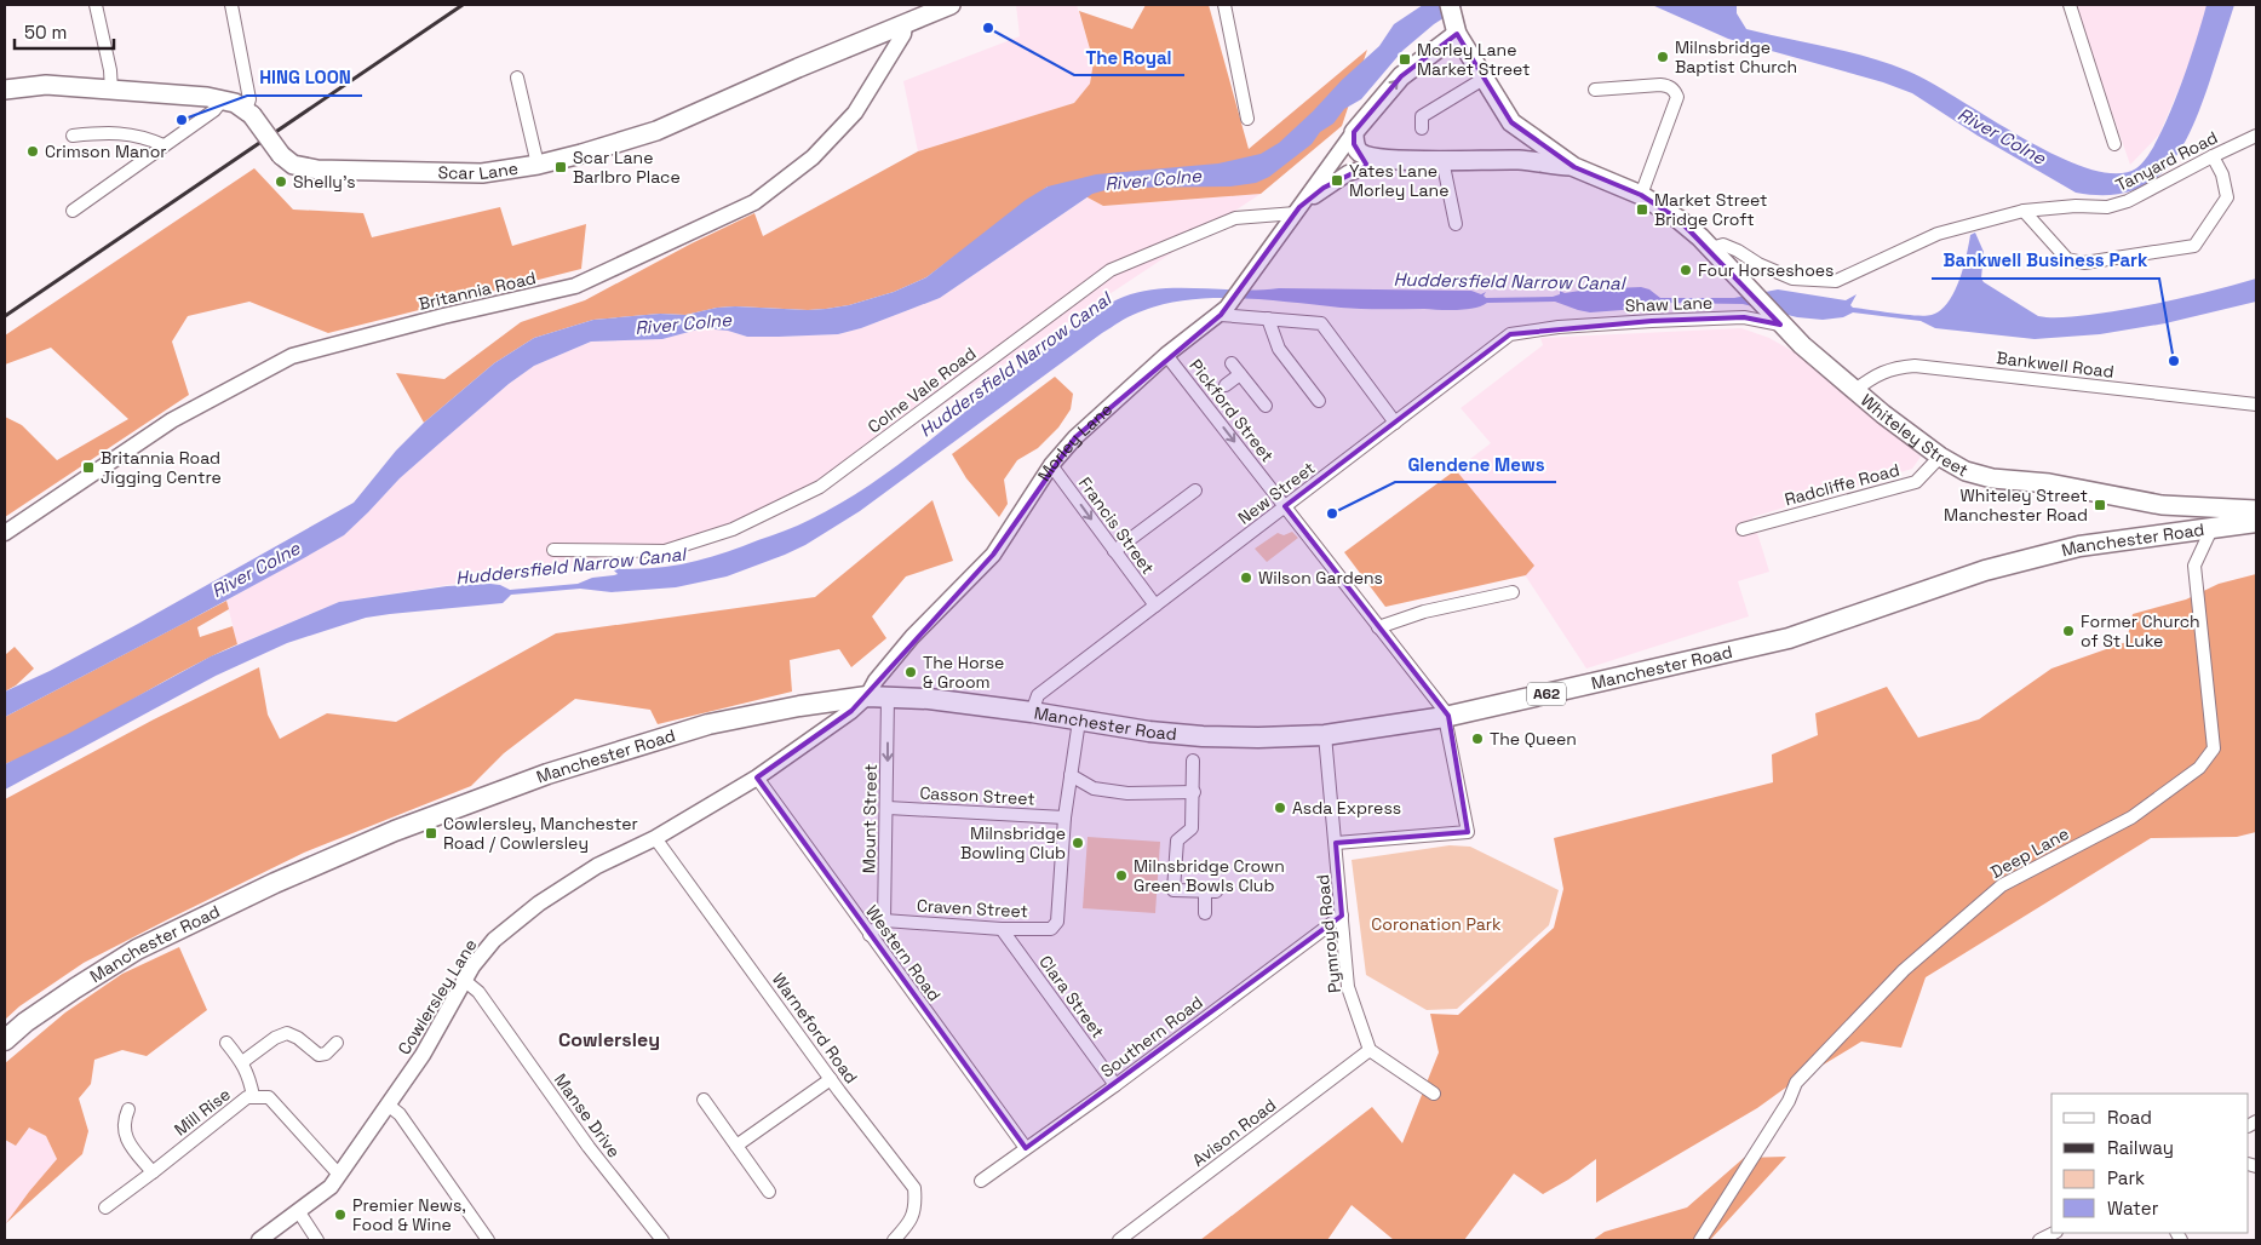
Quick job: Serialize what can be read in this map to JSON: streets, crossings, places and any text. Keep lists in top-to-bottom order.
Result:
{
  "streets": {
    "main road": [
      "Scar Lane",
      "Whiteley Street",
      "Morley Lane",
      "Manchester Road",
      "A62"
    ],
    "street": [
      "Tanyard Road",
      "Britannia Road",
      "Shaw Lane",
      "Bankwell Road",
      "Colne Vale Road",
      "Pickford Street",
      "Radcliffe Road",
      "New Street",
      "Francis Street",
      "Casson Street",
      "Mount Street",
      "Deep Lane",
      "Craven Street",
      "Pymroyd Road",
      "Western Road",
      "Cowlersley Lane",
      "Clara Street",
      "Warneford Road",
      "Southern Road",
      "Mill Rise",
      "Manse Drive",
      "Avison Road"
    ]
  },
  "crossings": [
    ["Tanyard Road", "Whiteley Street"],
    ["Scar Lane", "Britannia Road"],
    ["Shaw Lane", "Whiteley Street"],
    ["Shaw Lane", "New Street"],
    ["Bankwell Road", "Whiteley Street"],
    ["Colne Vale Road", "Morley Lane"],
    ["Pickford Street", "Morley Lane"],
    ["Pickford Street", "New Street"],
    ["Pickford Street", "Manchester Road"],
    ["Whiteley Street", "Radcliffe Road"],
    ["Morley Lane", "Francis Street"],
    ["Morley Lane", "Manchester Road"],
    ["Morley Lane", "Cowlersley Lane"],
    ["New Street", "Francis Street"],
    ["New Street", "Manchester Road"],
    ["Manchester Road", "Mount Street"],
    ["Manchester Road", "Deep Lane"],
    ["Manchester Road", "Pymroyd Road"],
    ["Manchester Road", "Cowlersley Lane"],
    ["Casson Street", "Mount Street"],
    ["Casson Street", "Craven Street"],
    ["Mount Street", "Craven Street"],
    ["Craven Street", "Clara Street"],
    ["Pymroyd Road", "Southern Road"],
    ["Pymroyd Road", "Avison Road"],
    ["Western Road", "Cowlersley Lane"],
    ["Western Road", "Southern Road"],
    ["Cowlersley Lane", "Warneford Road"],
    ["Cowlersley Lane", "Mill Rise"],
    ["Cowlersley Lane", "Manse Drive"],
    ["Clara Street", "Southern Road"]
  ],
  "one_way": ["Francis Street", "Mount Street"],
  "districts": ["Cowlersley"],
  "water": ["River Colne", "Huddersfield Narrow Canal"],
  "parks": ["Coronation Park"],
  "places": {
    "other": [
      "The Royal",
      "Milnsbridge Baptist Church",
      "HING LOON",
      "Crimson Manor",
      "Shelly's",
      "Four Horseshoes",
      "Bankwell Business Park",
      "Glendene Mews",
      "Wilson Gardens",
      "Former Church of St Luke",
      "The Horse & Groom",
      "The Queen",
      "Asda Express",
      "Milnsbridge Bowling Club",
      "Milnsbridge Crown Green Bowls Club",
      "Premier News, Food & Wine"
    ],
    "transit": [
      "Morley Lane Market Street",
      "Scar Lane Barlbro Place",
      "Yates Lane Morley Lane",
      "Market Street Bridge Croft",
      "Britannia Road Jigging Centre",
      "Whiteley Street Manchester Road",
      "Cowlersley, Manchester Road / Cowlersley"
    ]
  },
  "legend": [
    "Road",
    "Railway",
    "Park",
    "Water"
  ],
  "scale_bar": "50 m"
}
